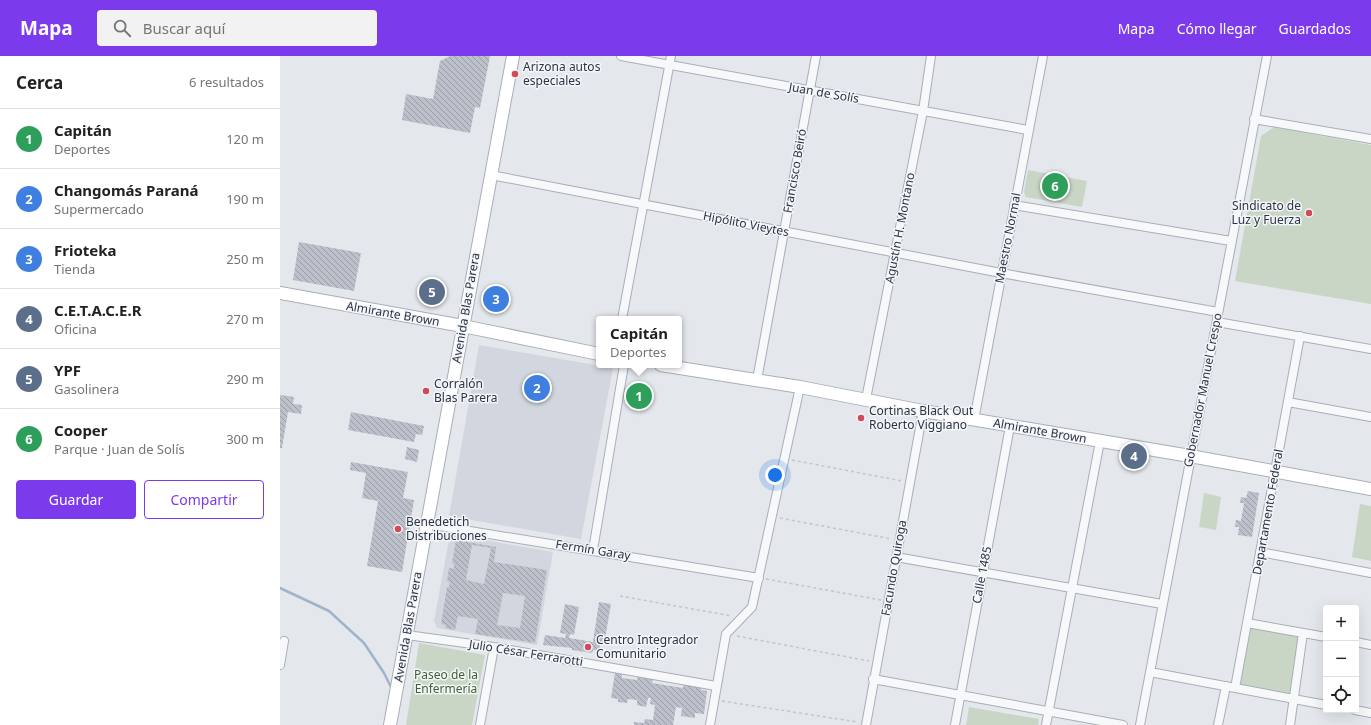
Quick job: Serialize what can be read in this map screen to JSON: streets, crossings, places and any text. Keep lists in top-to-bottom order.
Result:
{
  "streets": {
    "main road": ["Avenida Blas Parera", "Almirante Brown"],
    "street": [
      "Juan de Solís",
      "Francisco Beiró",
      "Hipólito Vieytes",
      "Agustín H. Montano",
      "Maestro Normal",
      "Gobernador Manuel Crespo",
      "Departamento Federal",
      "Fermín Garay",
      "Facundo Quiroga",
      "Calle 1485",
      "Julio César Ferrarotti"
    ]
  },
  "crossings": [
    ["Juan de Solís", "Francisco Beiró"],
    ["Juan de Solís", "Agustín H. Montano"],
    ["Juan de Solís", "Maestro Normal"],
    ["Francisco Beiró", "Hipólito Vieytes"],
    ["Francisco Beiró", "Almirante Brown"],
    ["Hipólito Vieytes", "Agustín H. Montano"],
    ["Hipólito Vieytes", "Maestro Normal"],
    ["Hipólito Vieytes", "Avenida Blas Parera"],
    ["Hipólito Vieytes", "Gobernador Manuel Crespo"],
    ["Agustín H. Montano", "Almirante Brown"],
    ["Maestro Normal", "Almirante Brown"],
    ["Avenida Blas Parera", "Almirante Brown"],
    ["Avenida Blas Parera", "Fermín Garay"],
    ["Avenida Blas Parera", "Julio César Ferrarotti"],
    ["Almirante Brown", "Gobernador Manuel Crespo"],
    ["Almirante Brown", "Departamento Federal"],
    ["Almirante Brown", "Facundo Quiroga"],
    ["Almirante Brown", "Calle 1485"]
  ],
  "parks": ["Paseo de la Enfermería"],
  "places": [
    "Arizona autos especiales",
    "Sindicato de Luz y Fuerza",
    "Corralón Blas Parera",
    "Cortinas Black Out Roberto Viggiano",
    "Benedetich Distribuciones",
    "Centro Integrador Comunitario"
  ],
  "page": {
    "header": "Mapa",
    "search": "Buscar aquí",
    "nav": ["Mapa", "Cómo llegar", "Guardados"],
    "heading": ["Cerca", "6 resultados"],
    "list": [
      {
        "mark": "1",
        "name": "Capitán",
        "note": "Deportes",
        "value": "120 m"
      },
      {
        "mark": "2",
        "name": "Changomás Paraná",
        "note": "Supermercado",
        "value": "190 m"
      },
      {
        "mark": "3",
        "name": "Frioteka",
        "note": "Tienda",
        "value": "250 m"
      },
      {
        "mark": "4",
        "name": "C.E.T.A.C.E.R",
        "note": "Oficina",
        "value": "270 m"
      },
      {
        "mark": "5",
        "name": "YPF",
        "note": "Gasolinera",
        "value": "290 m"
      },
      {
        "mark": "6",
        "name": "Cooper",
        "note": "Parque · Juan de Solís",
        "value": "300 m"
      }
    ],
    "pins": [
      "6",
      "5",
      "3",
      "2",
      "1",
      "4"
    ],
    "popup": ["Capitán", "Deportes"],
    "buttons": ["Guardar", "Compartir"],
    "map_buttons": ["+", "−"]
  }
}
